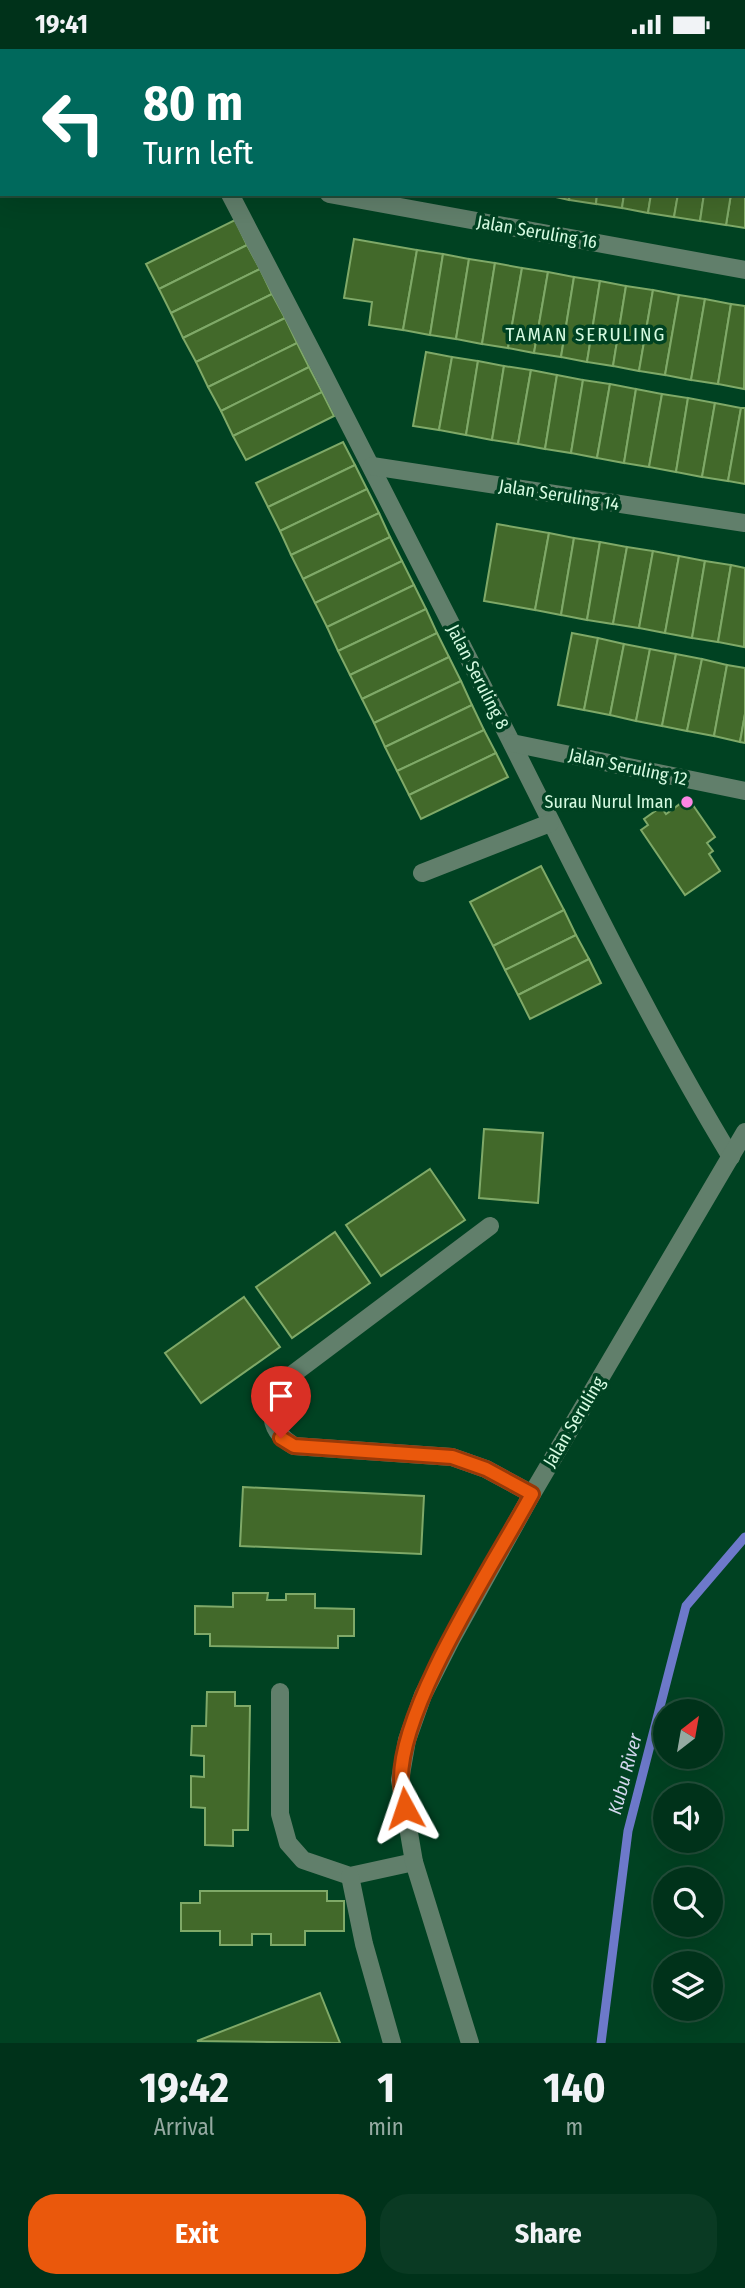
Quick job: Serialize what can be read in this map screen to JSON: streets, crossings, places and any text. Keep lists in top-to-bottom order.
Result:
{
  "streets": {
    "street": [
      "Jalan Seruling 16",
      "Jalan Seruling 14",
      "Jalan Seruling 8",
      "Jalan Seruling 12",
      "Jalan Seruling"
    ]
  },
  "crossings": [
    ["Jalan Seruling 14", "Jalan Seruling 8"],
    ["Jalan Seruling 8", "Jalan Seruling 12"],
    ["Jalan Seruling 8", "Jalan Seruling"]
  ],
  "districts": ["TAMAN SERULING"],
  "water": ["Kubu River"],
  "places": ["Surau Nurul Iman"],
  "north": "top right",
  "page": {
    "status": "19:41",
    "turn": ["80 m", "Turn left"],
    "eta": [
      "19:42",
      "Arrival",
      "1",
      "min",
      "140",
      "m"
    ],
    "buttons": ["Exit", "Share"]
  }
}
